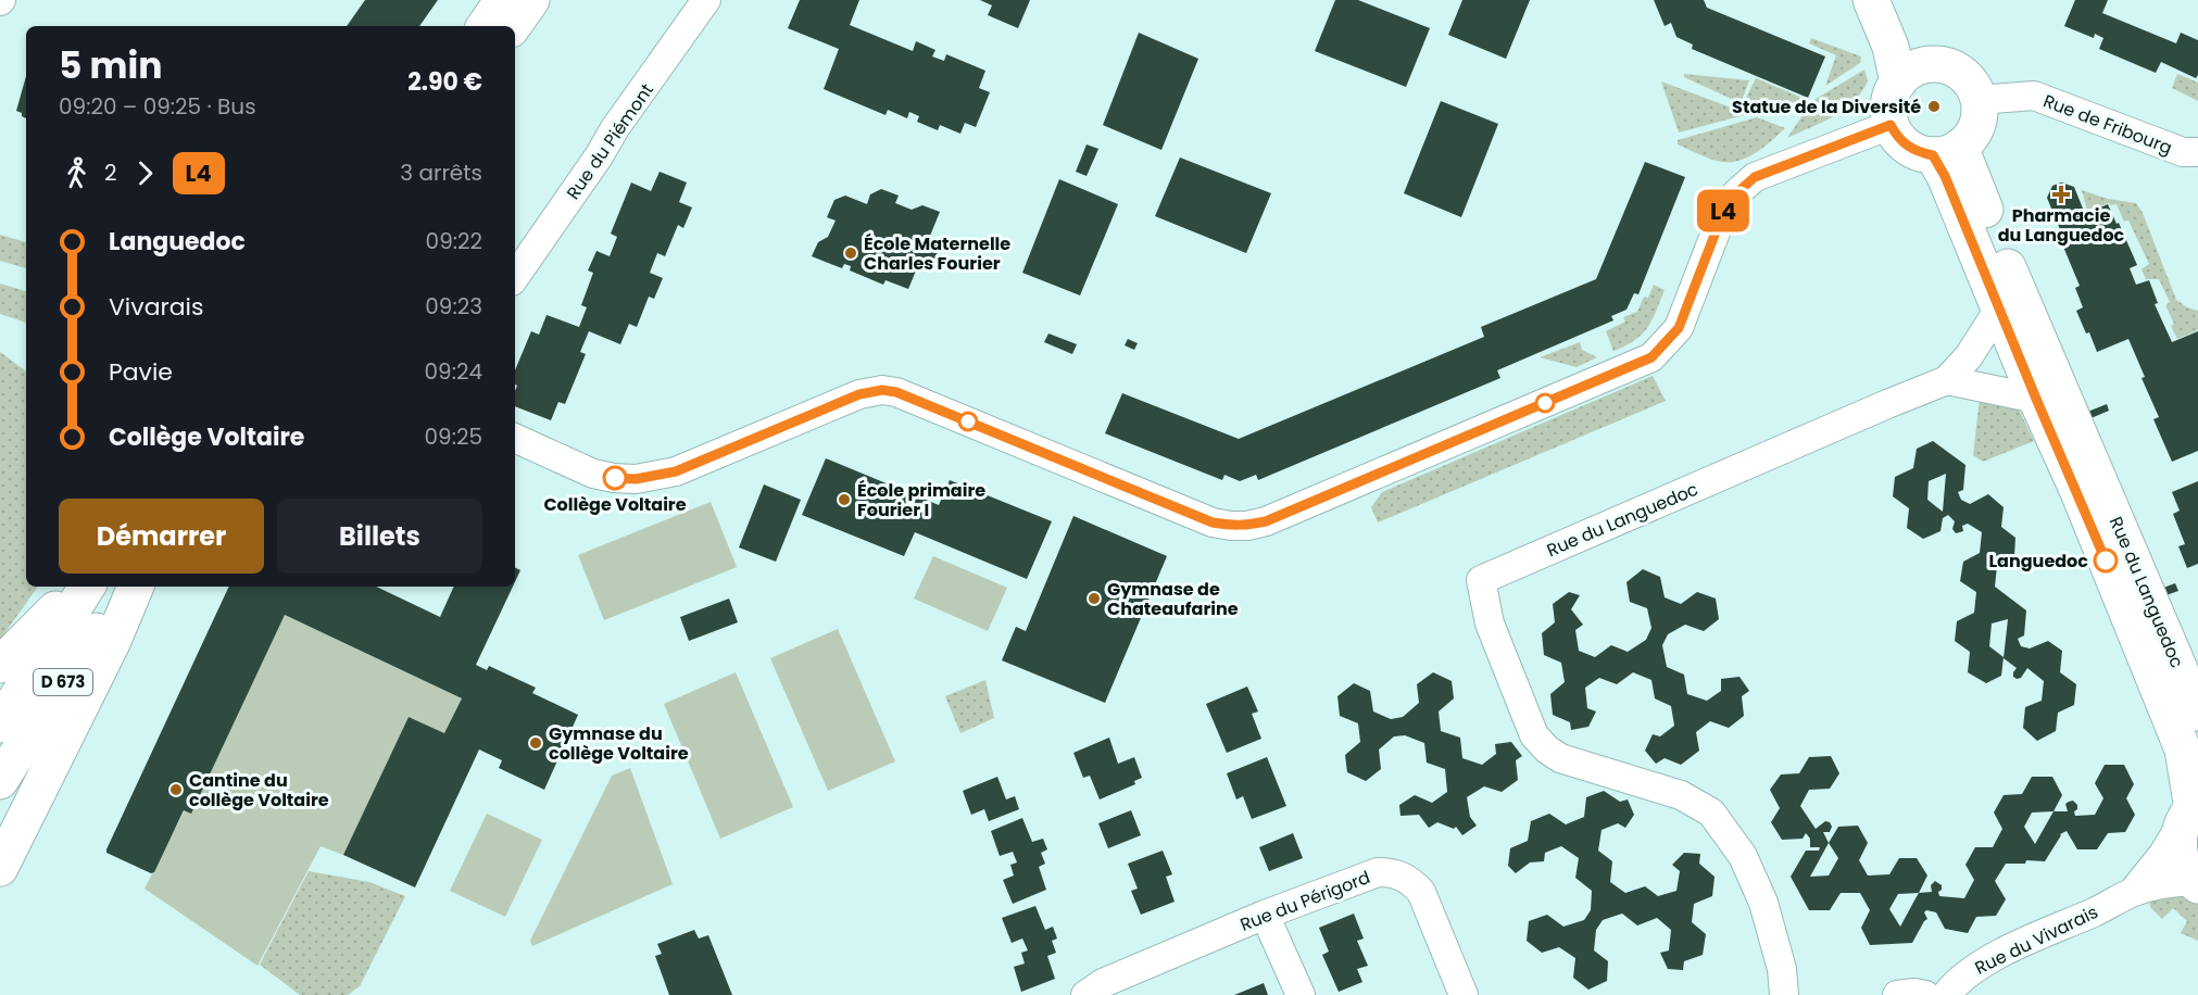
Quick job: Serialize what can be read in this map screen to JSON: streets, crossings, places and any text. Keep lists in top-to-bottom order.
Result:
{
  "streets": {
    "street": [
      "Rue de Fribourg",
      "Rue du Piémont",
      "Rue du Languedoc",
      "D 673",
      "Rue du Périgord",
      "Rue du Vivarais"
    ]
  },
  "crossings": [
    ["Rue de Fribourg", "Rue du Languedoc"],
    ["Rue du Languedoc", "Rue du Vivarais"]
  ],
  "places": {
    "other": [
      "Statue de la Diversité",
      "École Maternelle Charles Fourier",
      "Collège Voltaire",
      "École primaire Fourier I",
      "Languedoc",
      "Gymnase de Chateaufarine",
      "Gymnase du collège Voltaire",
      "Cantine du collège Voltaire"
    ],
    "health": ["Pharmacie du Languedoc"]
  },
  "lines": ["bus line L4"],
  "page": {
    "on_map": "L4",
    "heading": ["5 min", "09:20 – 09:25 · Bus", "2.90 €"],
    "legs": ["2", "L4", "3 arrêts"],
    "list": [
      {
        "name": "Languedoc",
        "value": "09:22"
      },
      {
        "name": "Vivarais",
        "value": "09:23"
      },
      {
        "name": "Pavie",
        "value": "09:24"
      },
      {
        "name": "Collège Voltaire",
        "value": "09:25"
      }
    ],
    "buttons": ["Démarrer", "Billets"]
  }
}
